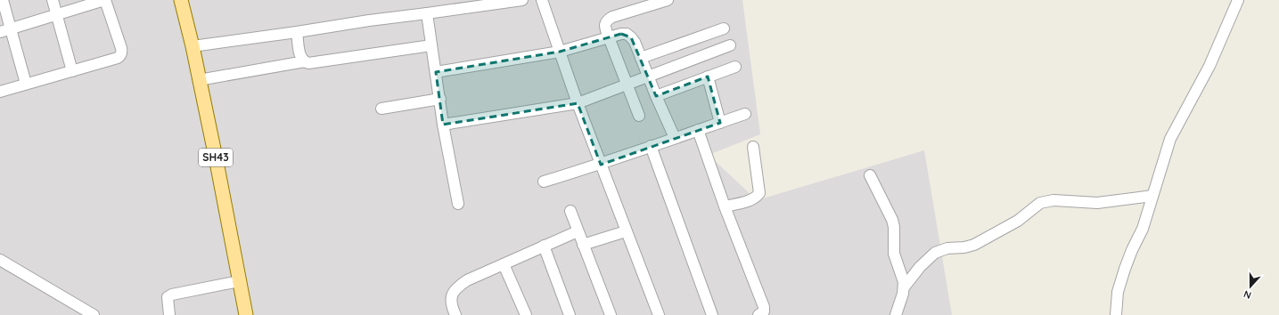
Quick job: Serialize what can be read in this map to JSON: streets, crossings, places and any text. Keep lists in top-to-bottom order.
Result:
{
  "streets": {
    "main road": ["SH43"]
  },
  "north": "bottom"
}
